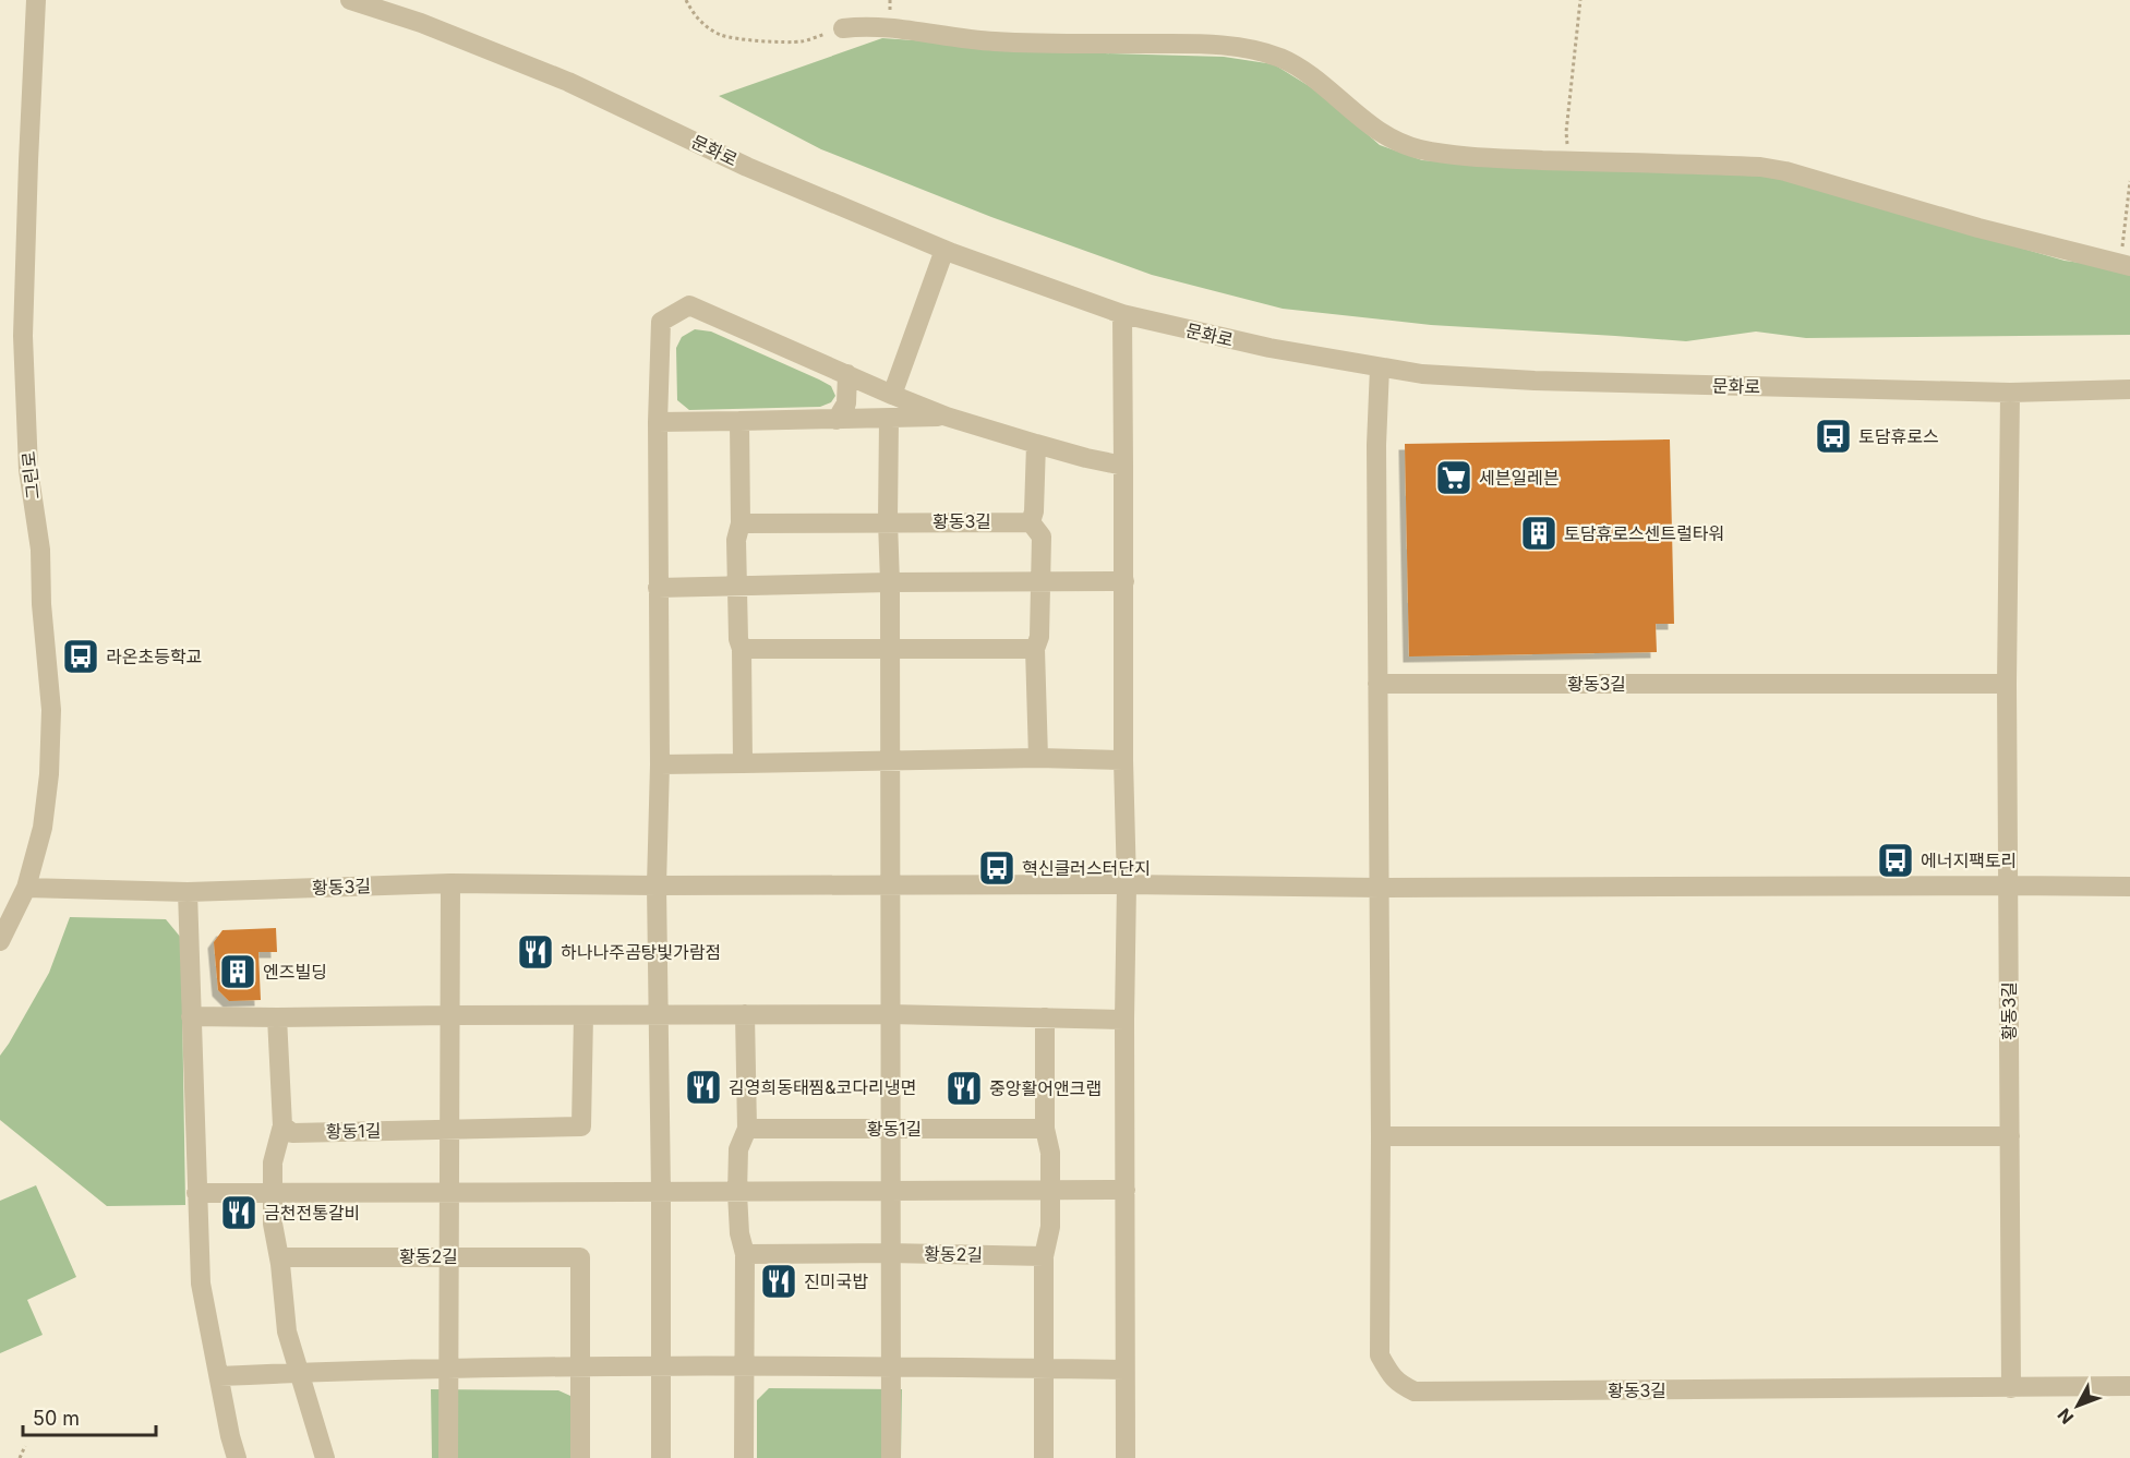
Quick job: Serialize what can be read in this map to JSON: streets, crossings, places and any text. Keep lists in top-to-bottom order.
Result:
{
  "streets": {
    "street": [
      "문화로",
      "그린로",
      "황동3길",
      "황동1길",
      "황동2길"
    ]
  },
  "crossings": [
    ["문화로", "황동3길"],
    ["그린로", "황동3길"]
  ],
  "places": {
    "bus stop": [
      "토담휴로스",
      "라온초등학교",
      "에너지팩토리",
      "혁신클러스터단지"
    ],
    "supermarket": ["세븐일레븐"],
    "building": ["토담휴로스센트럴타워", "엔즈빌딩"],
    "restaurant": [
      "하나나주곰탕빛가람점",
      "김영희동태찜&코다리냉면",
      "중앙활어앤크랩",
      "금천전통갈비",
      "진미국밥"
    ]
  },
  "scale_bar": "50 m",
  "north": "bottom left"
}
